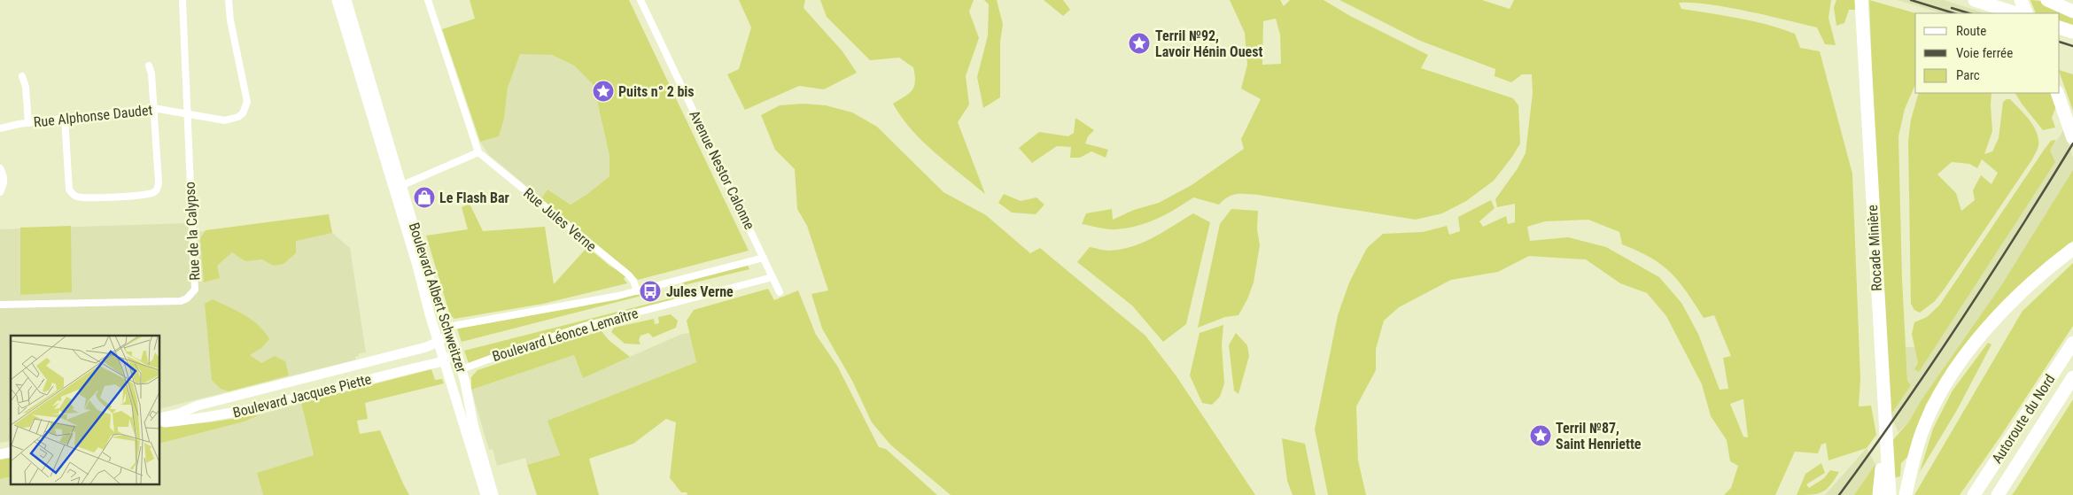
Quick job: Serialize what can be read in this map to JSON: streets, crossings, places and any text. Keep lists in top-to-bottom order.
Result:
{
  "streets": {
    "highway": ["Rocade Minière", "Autoroute du Nord"],
    "main road": ["Boulevard Albert Schweitzer", "Boulevard Jacques Piette"],
    "street": [
      "Rue Alphonse Daudet",
      "Avenue Nestor Calonne",
      "Rue Jules Verne",
      "Rue de la Calypso",
      "Boulevard Léonce Lemaître"
    ]
  },
  "crossings": [
    ["Rue Alphonse Daudet", "Rue de la Calypso"],
    ["Avenue Nestor Calonne", "Boulevard Léonce Lemaître"],
    ["Rue Jules Verne", "Boulevard Léonce Lemaître"],
    ["Boulevard Albert Schweitzer", "Boulevard Léonce Lemaître"],
    ["Boulevard Albert Schweitzer", "Boulevard Jacques Piette"],
    ["Boulevard Léonce Lemaître", "Boulevard Jacques Piette"]
  ],
  "places": {
    "place": ["Terril №92, Lavoir Hénin Ouest", "Puits n° 2 bis", "Terril №87, Saint Henriette"],
    "shop": ["Le Flash Bar"],
    "bus stop": ["Jules Verne"]
  },
  "legend": ["Route", "Voie ferrée", "Parc"]
}
